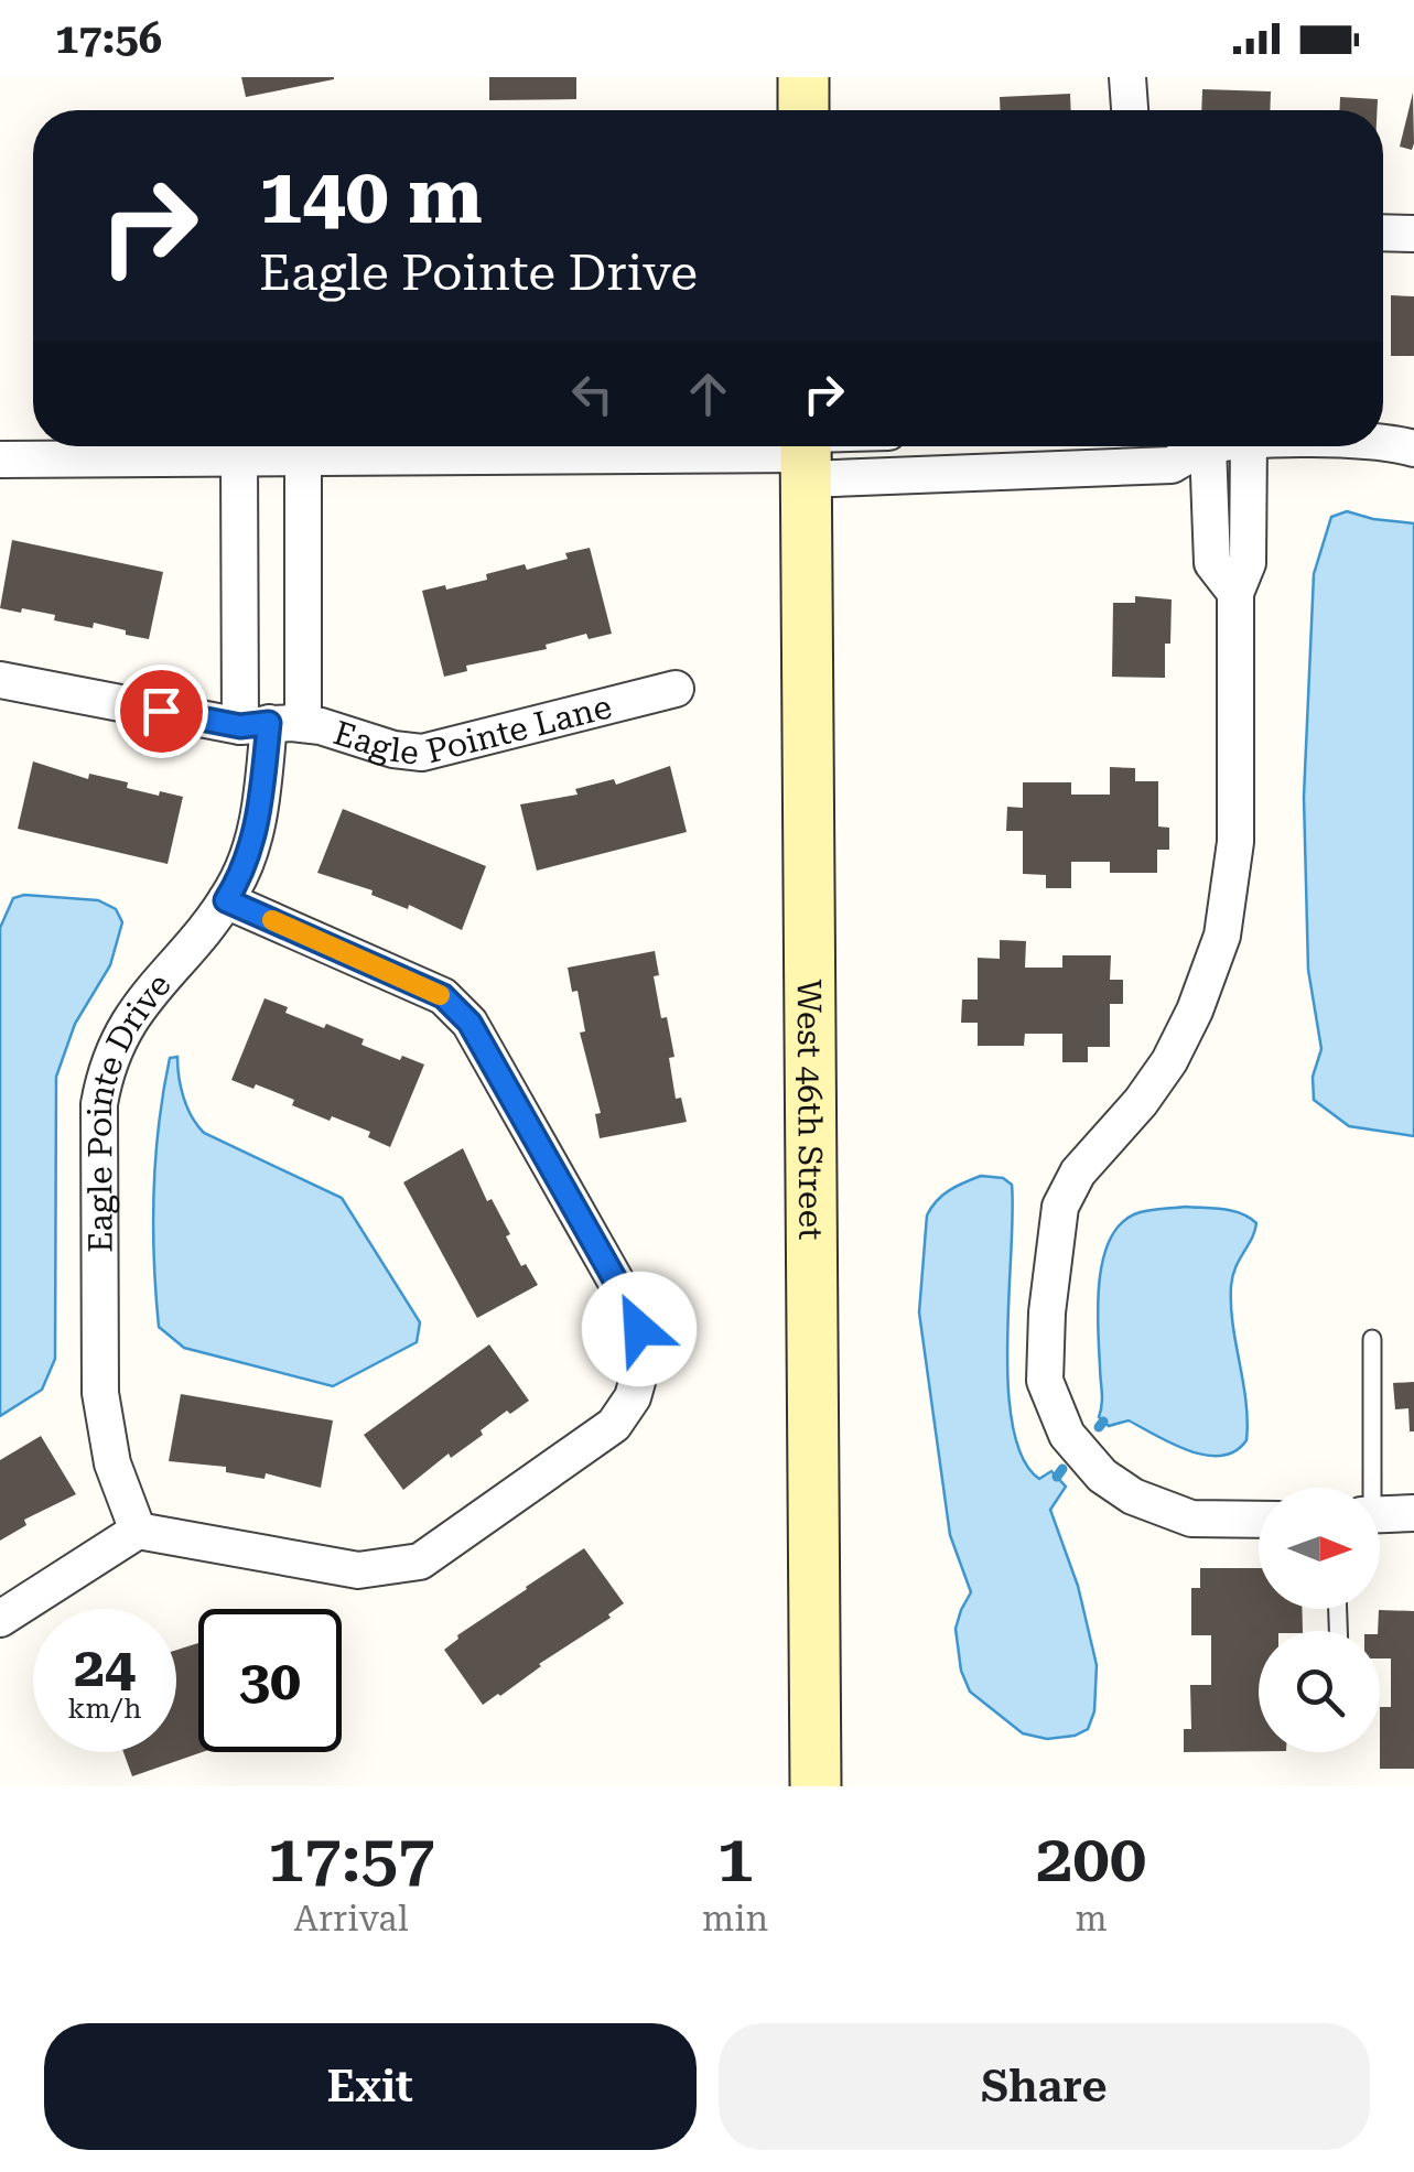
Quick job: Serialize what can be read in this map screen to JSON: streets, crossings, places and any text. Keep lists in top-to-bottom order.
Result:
{
  "streets": {
    "street": ["Eagle Pointe Lane", "West 46th Street", "Eagle Pointe Drive"]
  },
  "crossings": [
    ["Eagle Pointe Lane", "Eagle Pointe Drive"]
  ],
  "north": "right",
  "page": {
    "status": "17:56",
    "turn": ["140 m", "Eagle Pointe Drive"],
    "speed": "24 km/h",
    "limit": "30",
    "eta": [
      "17:57",
      "Arrival",
      "1",
      "min",
      "200",
      "m"
    ],
    "buttons": ["Exit", "Share"]
  }
}
